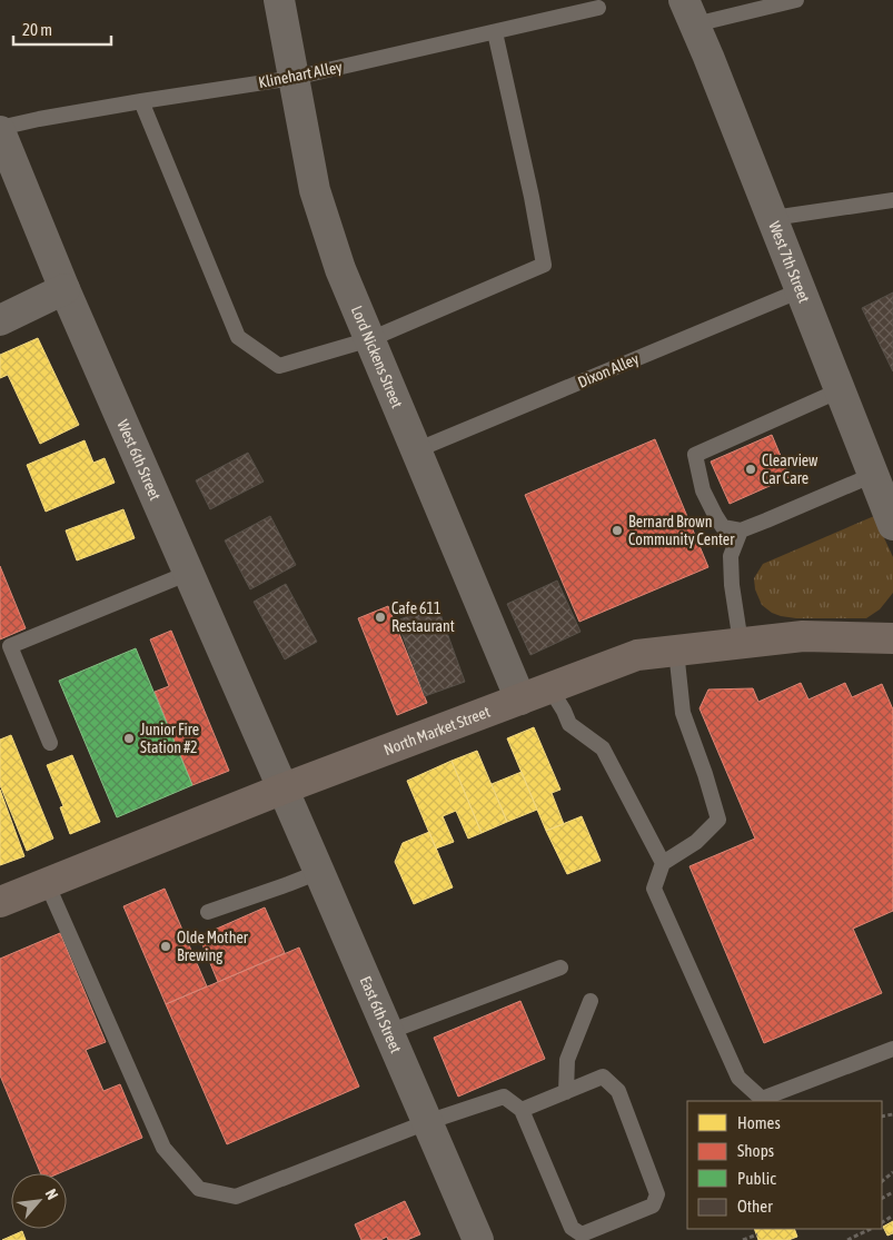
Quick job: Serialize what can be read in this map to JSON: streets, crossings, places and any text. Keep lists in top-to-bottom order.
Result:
{
  "streets": {
    "main road": ["North Market Street"],
    "street": [
      "West 7th Street",
      "Lord Nickens Street",
      "West 6th Street",
      "East 6th Street"
    ],
    "lane": ["Klinehart Alley", "Dixon Alley"]
  },
  "crossings": [
    ["Klinehart Alley", "Lord Nickens Street"],
    ["Klinehart Alley", "West 6th Street"],
    ["West 7th Street", "Dixon Alley"],
    ["Lord Nickens Street", "Dixon Alley"],
    ["Lord Nickens Street", "North Market Street"],
    ["West 6th Street", "North Market Street"],
    ["West 6th Street", "East 6th Street"],
    ["North Market Street", "East 6th Street"]
  ],
  "places": [
    "Clearview Car Care",
    "Bernard Brown Community Center",
    "Cafe 611 Restaurant",
    "Junior Fire Station #2",
    "Olde Mother Brewing"
  ],
  "legend": [
    "Homes",
    "Shops",
    "Public",
    "Other"
  ],
  "scale_bar": "20 m",
  "north": "top right"
}
